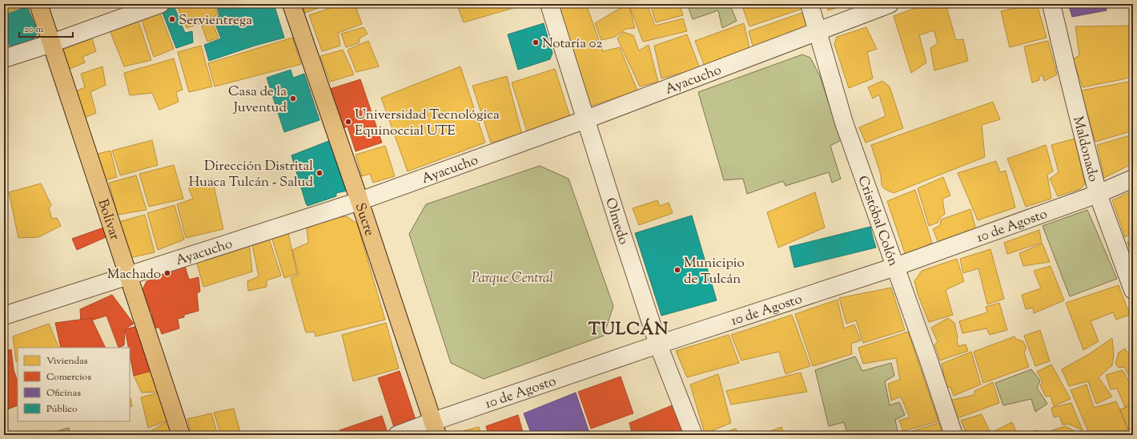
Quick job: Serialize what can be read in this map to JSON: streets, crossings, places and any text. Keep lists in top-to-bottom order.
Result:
{
  "streets": {
    "main road": ["Sucre", "Bolivar"],
    "street": [
      "Ayacucho",
      "Maldonado",
      "Cristóbal Colón",
      "Olmedo",
      "10 de Agosto"
    ]
  },
  "crossings": [
    ["Ayacucho", "Sucre"],
    ["Ayacucho", "Bolivar"],
    ["Ayacucho", "Cristóbal Colón"],
    ["Ayacucho", "Olmedo"],
    ["Maldonado", "10 de Agosto"],
    ["Sucre", "10 de Agosto"],
    ["Cristóbal Colón", "10 de Agosto"],
    ["Olmedo", "10 de Agosto"]
  ],
  "districts": ["TULCÁN"],
  "parks": ["Parque Central"],
  "places": [
    "Servientrega",
    "Notaría 02",
    "Casa de la Juventud",
    "Universidad Tecnológica Equinoccial UTE",
    "Dirección Distrital Huaca Tulcán - Salud",
    "Municipio de Tulcán",
    "Machado"
  ],
  "legend": [
    "Viviendas",
    "Comercios",
    "Oficinas",
    "Público"
  ],
  "scale_bar": "20 m"
}
